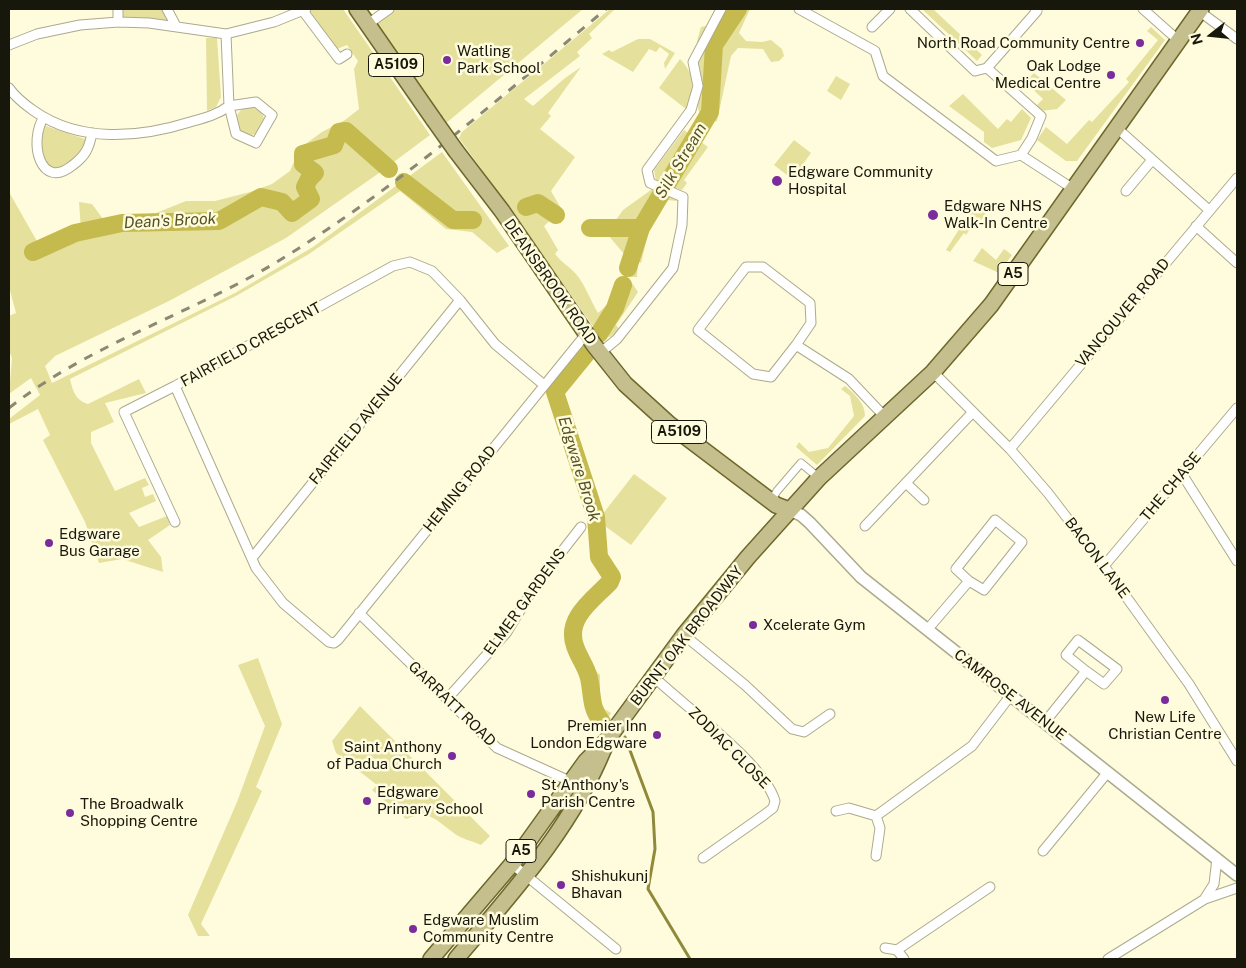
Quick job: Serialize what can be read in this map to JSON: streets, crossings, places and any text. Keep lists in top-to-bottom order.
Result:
{
  "streets": {
    "main road": [
      "A5109",
      "A5",
      "DEANSBROOK ROAD",
      "BURNT OAK BROADWAY"
    ],
    "street": [
      "VANCOUVER ROAD",
      "FAIRFIELD CRESCENT",
      "FAIRFIELD AVENUE",
      "THE CHASE",
      "HEMING ROAD",
      "BACON LANE",
      "ELMER GARDENS",
      "CAMROSE AVENUE",
      "GARRATT ROAD",
      "ZODIAC CLOSE"
    ]
  },
  "crossings": [
    ["A5", "DEANSBROOK ROAD"],
    ["A5", "BACON LANE"],
    ["A5", "BURNT OAK BROADWAY"],
    ["A5", "CAMROSE AVENUE"],
    ["A5", "GARRATT ROAD"],
    ["DEANSBROOK ROAD", "HEMING ROAD"],
    ["DEANSBROOK ROAD", "BURNT OAK BROADWAY"],
    ["DEANSBROOK ROAD", "CAMROSE AVENUE"],
    ["VANCOUVER ROAD", "BACON LANE"],
    ["FAIRFIELD CRESCENT", "FAIRFIELD AVENUE"],
    ["FAIRFIELD CRESCENT", "HEMING ROAD"],
    ["THE CHASE", "BACON LANE"],
    ["HEMING ROAD", "GARRATT ROAD"],
    ["ELMER GARDENS", "GARRATT ROAD"],
    ["BURNT OAK BROADWAY", "CAMROSE AVENUE"],
    ["BURNT OAK BROADWAY", "ZODIAC CLOSE"]
  ],
  "water": ["Silk Stream", "Dean's Brook", "Edgware Brook"],
  "places": [
    "North Road Community Centre",
    "Watling Park School",
    "Oak Lodge Medical Centre",
    "Edgware Community Hospital",
    "Edgware NHS Walk-In Centre",
    "Edgware Bus Garage",
    "Xcelerate Gym",
    "New Life Christian Centre",
    "Premier Inn London Edgware",
    "Saint Anthony of Padua Church",
    "St Anthony's Parish Centre",
    "Edgware Primary School",
    "The Broadwalk Shopping Centre",
    "Shishukunj Bhavan",
    "Edgware Muslim Community Centre"
  ],
  "north": "left"
}
